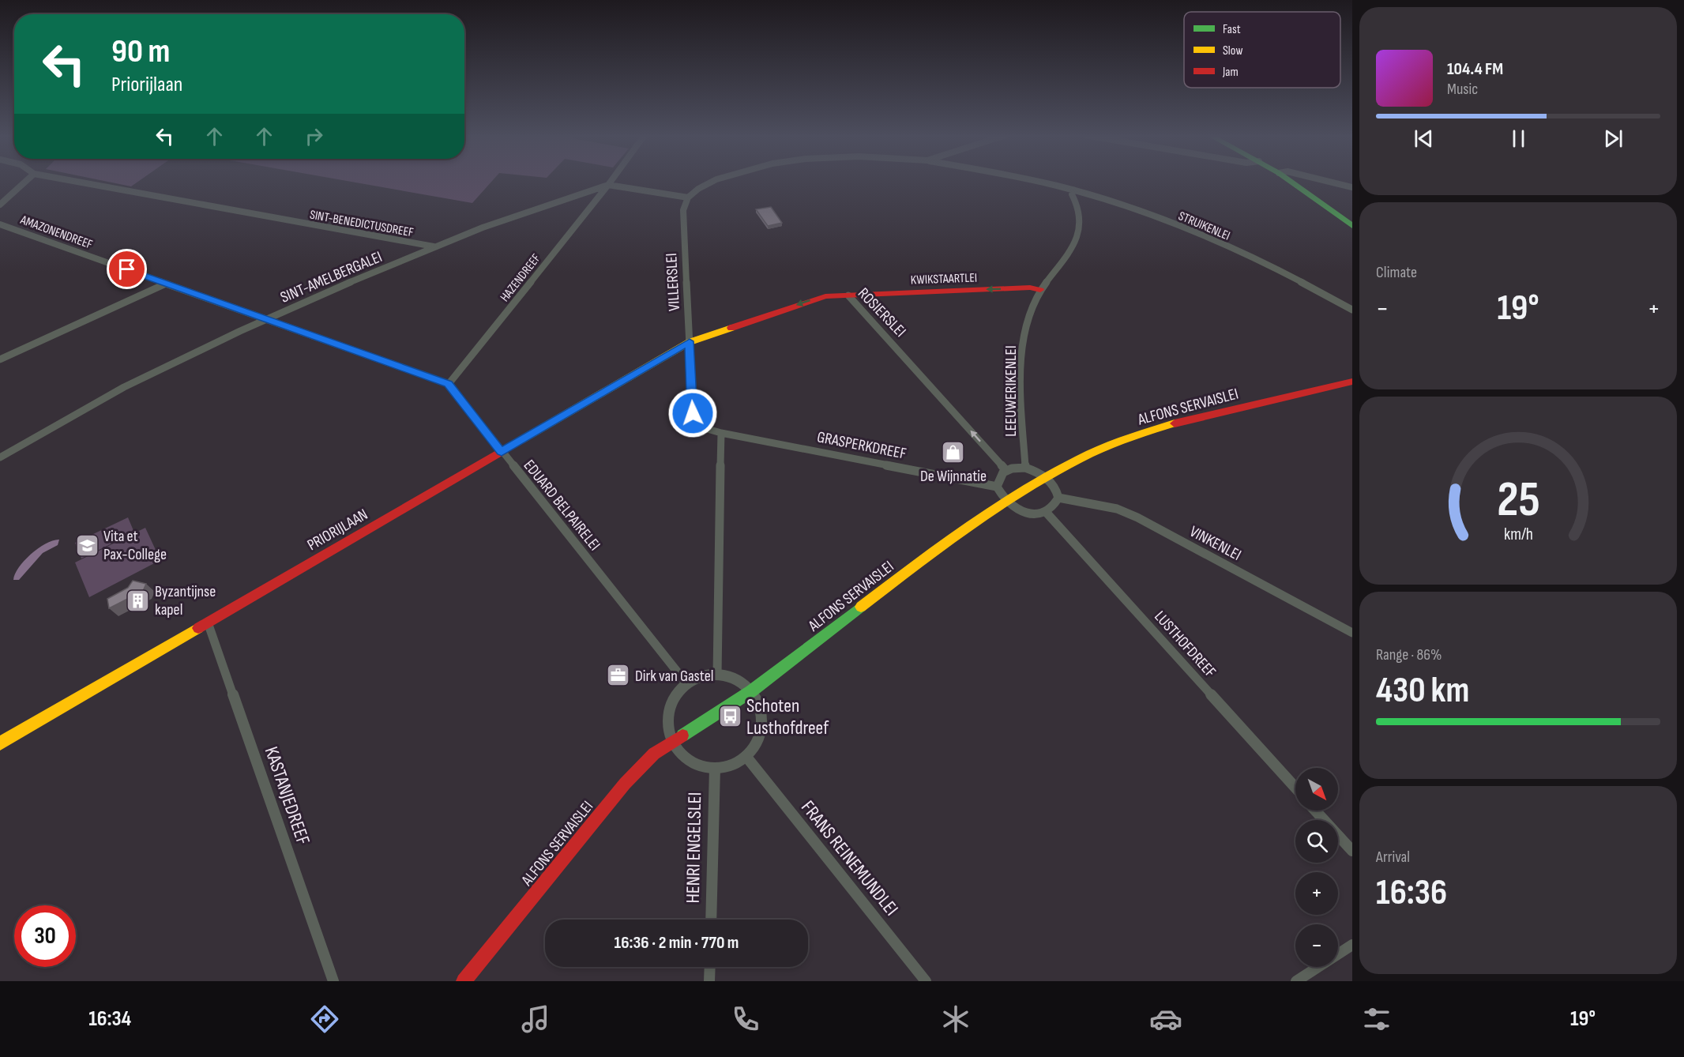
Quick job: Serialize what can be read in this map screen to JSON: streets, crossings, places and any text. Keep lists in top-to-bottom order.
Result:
{
  "streets": {
    "street": [
      "SINT-BENEDICTUSDREEF",
      "STRUIKENLEI",
      "AMAZONENDREEF",
      "SINT-AMELBERGALEI",
      "HAZENDREEF",
      "KWIKSTAARTLEI",
      "VILLERSLEI",
      "ROSIERSLEI",
      "LEEUWERIKENLEI",
      "ALFONS SERVAISLEI",
      "GRASPERKDREEF",
      "EDUARD BELPAIRELEI",
      "PRIORIJLAAN",
      "VINKENLEI",
      "LUSTHOFDREEF",
      "KASTANJEDREEF",
      "HENRI ENGELSLEI",
      "FRANS REINEMUNDLEI"
    ]
  },
  "crossings": [
    ["SINT-BENEDICTUSDREEF", "SINT-AMELBERGALEI"],
    ["STRUIKENLEI", "LEEUWERIKENLEI"],
    ["AMAZONENDREEF", "SINT-AMELBERGALEI"],
    ["SINT-AMELBERGALEI", "HAZENDREEF"],
    ["HAZENDREEF", "EDUARD BELPAIRELEI"],
    ["KWIKSTAARTLEI", "ROSIERSLEI"],
    ["KWIKSTAARTLEI", "LEEUWERIKENLEI"],
    ["VILLERSLEI", "ROSIERSLEI"],
    ["VILLERSLEI", "GRASPERKDREEF"],
    ["VILLERSLEI", "PRIORIJLAAN"],
    ["ROSIERSLEI", "PRIORIJLAAN"],
    ["EDUARD BELPAIRELEI", "PRIORIJLAAN"],
    ["PRIORIJLAAN", "KASTANJEDREEF"]
  ],
  "one_way": ["KWIKSTAARTLEI", "ROSIERSLEI"],
  "places": {
    "shop": ["De Wijnnatie"],
    "school or university": ["Vita et Pax-College"],
    "building": ["Byzantijnse kapel"],
    "office": ["Dirk van Gastel"],
    "bus stop": ["Schoten Lusthofdreef"]
  },
  "legend": ["Fast", "Slow", "Jam"],
  "north": "bottom right",
  "page": {
    "turn": ["90 m", "Priorijlaan"],
    "song": ["104.4 FM", "Music"],
    "tile": [
      "Climate",
      ["Range · 86%", "430 km"],
      ["Arrival", "16:36"]
    ],
    "heat": ["−", "19°", "+"],
    "map_buttons": ["+", "−"],
    "limit": "30",
    "trip": "16:36 · 2 min · 770 m",
    "tabs": ["16:34", "19°"],
    "gauge": ["25", "km/h"]
  }
}
